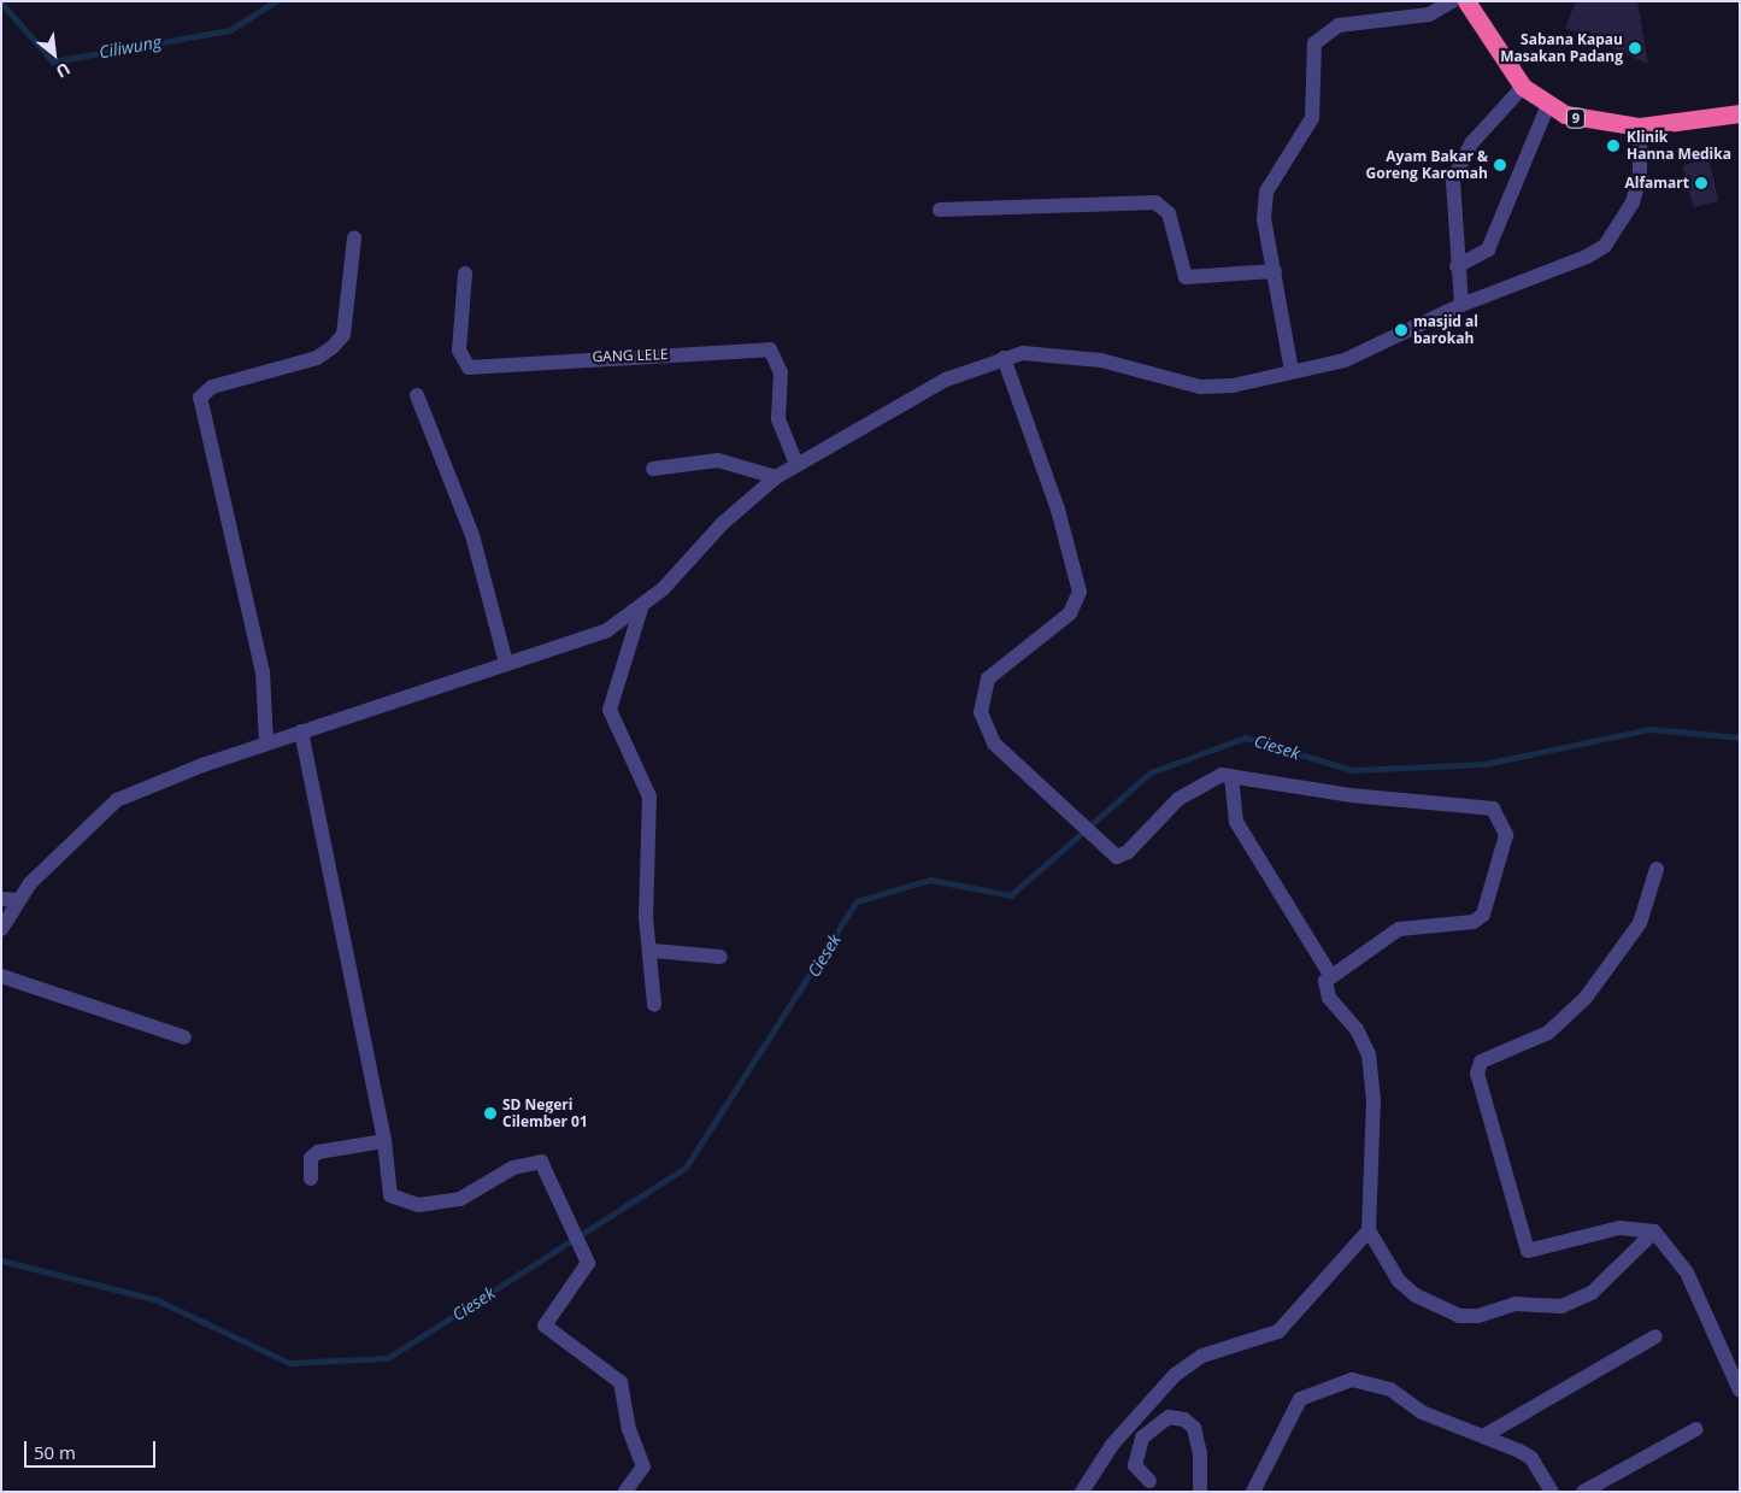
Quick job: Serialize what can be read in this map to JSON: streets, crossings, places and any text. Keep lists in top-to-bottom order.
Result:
{
  "streets": {
    "highway": ["9"],
    "street": ["GANG LELE"]
  },
  "water": ["Ciliwung", "Ciesek"],
  "places": [
    "Sabana Kapau Masakan Padang",
    "Klinik Hanna Medika",
    "Ayam Bakar & Goreng Karomah",
    "Alfamart",
    "masjid al barokah",
    "SD Negeri Cilember 01"
  ],
  "scale_bar": "50 m",
  "north": "bottom right"
}
